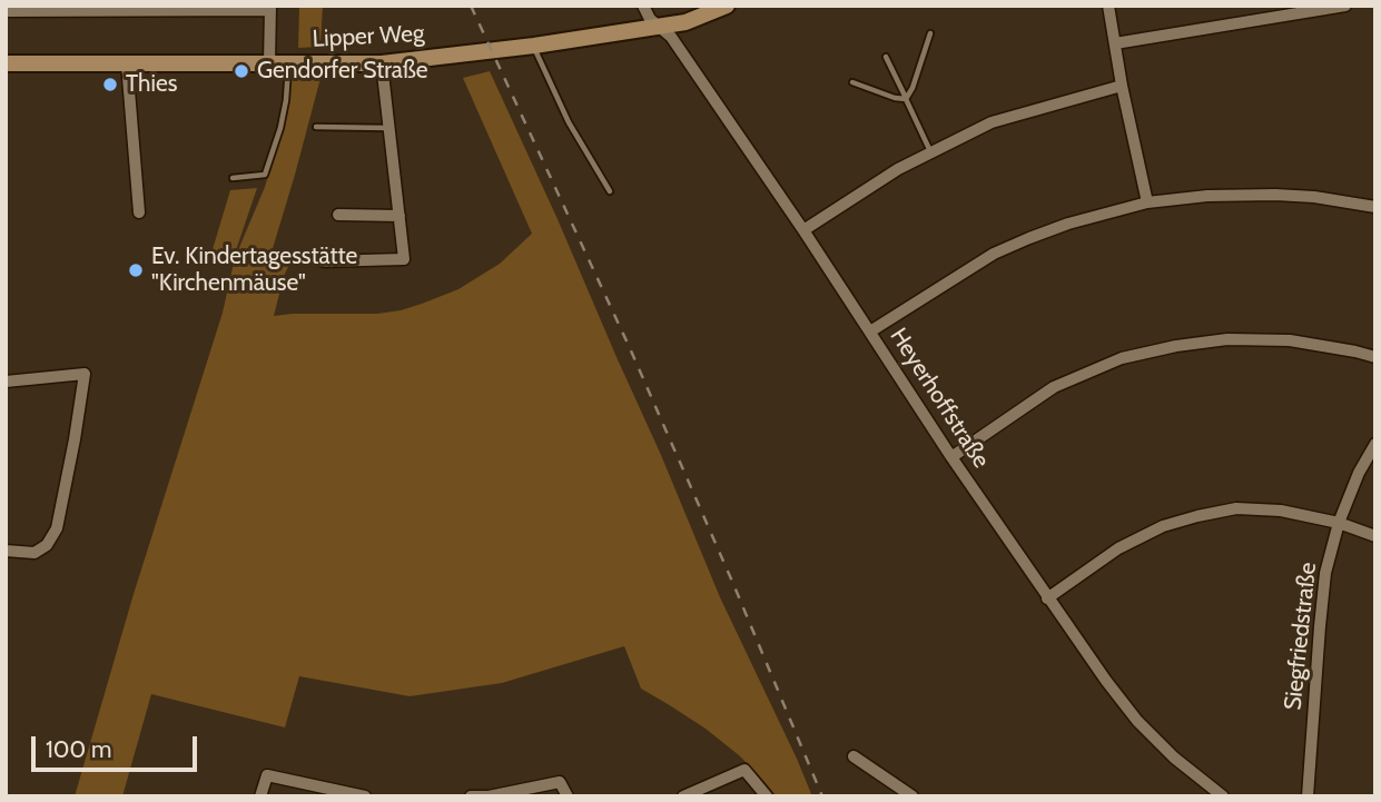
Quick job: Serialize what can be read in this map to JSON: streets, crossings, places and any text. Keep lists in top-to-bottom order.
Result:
{
  "streets": {
    "street": ["Lipper Weg", "Heyerhoffstraße", "Siegfriedstraße"]
  },
  "crossings": [
    ["Lipper Weg", "Heyerhoffstraße"]
  ],
  "places": ["Gendorfer Straße", "Thies", "Ev. Kindertagesstätte \"Kirchenmäuse\""],
  "scale_bar": "100 m"
}
